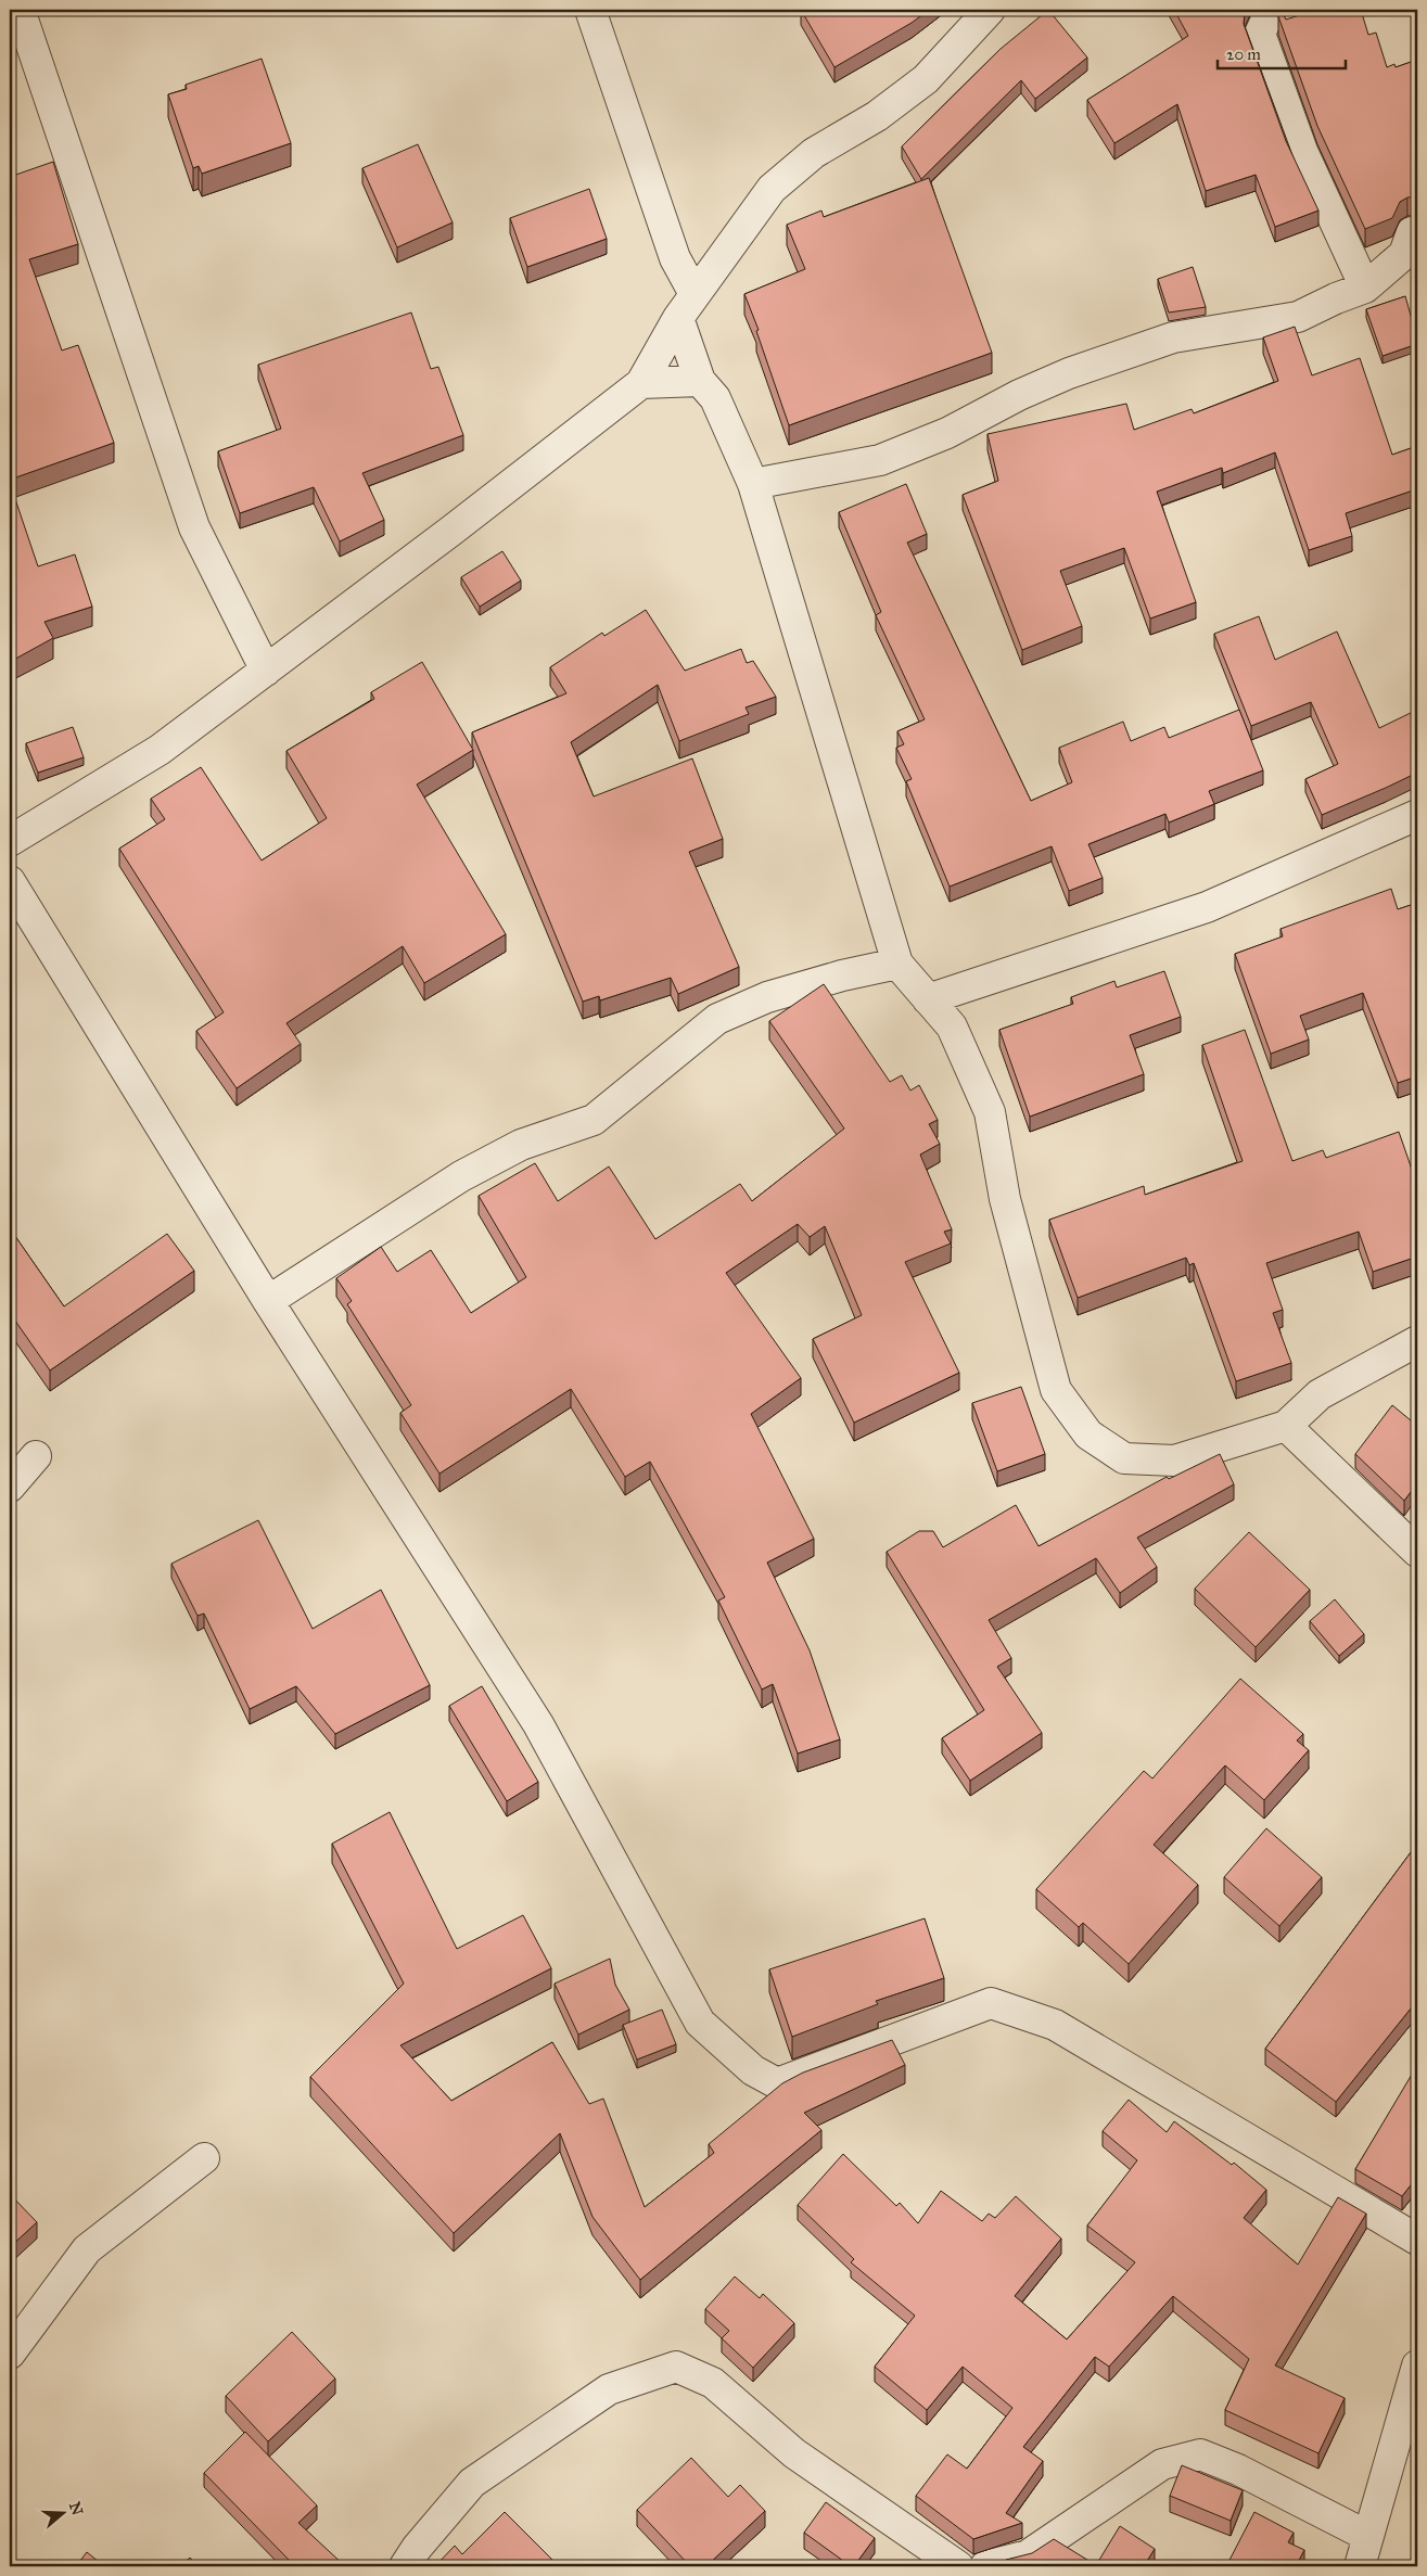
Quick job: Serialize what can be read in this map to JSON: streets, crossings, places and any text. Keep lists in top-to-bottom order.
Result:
{
  "scale_bar": "20 m",
  "north": "right"
}
